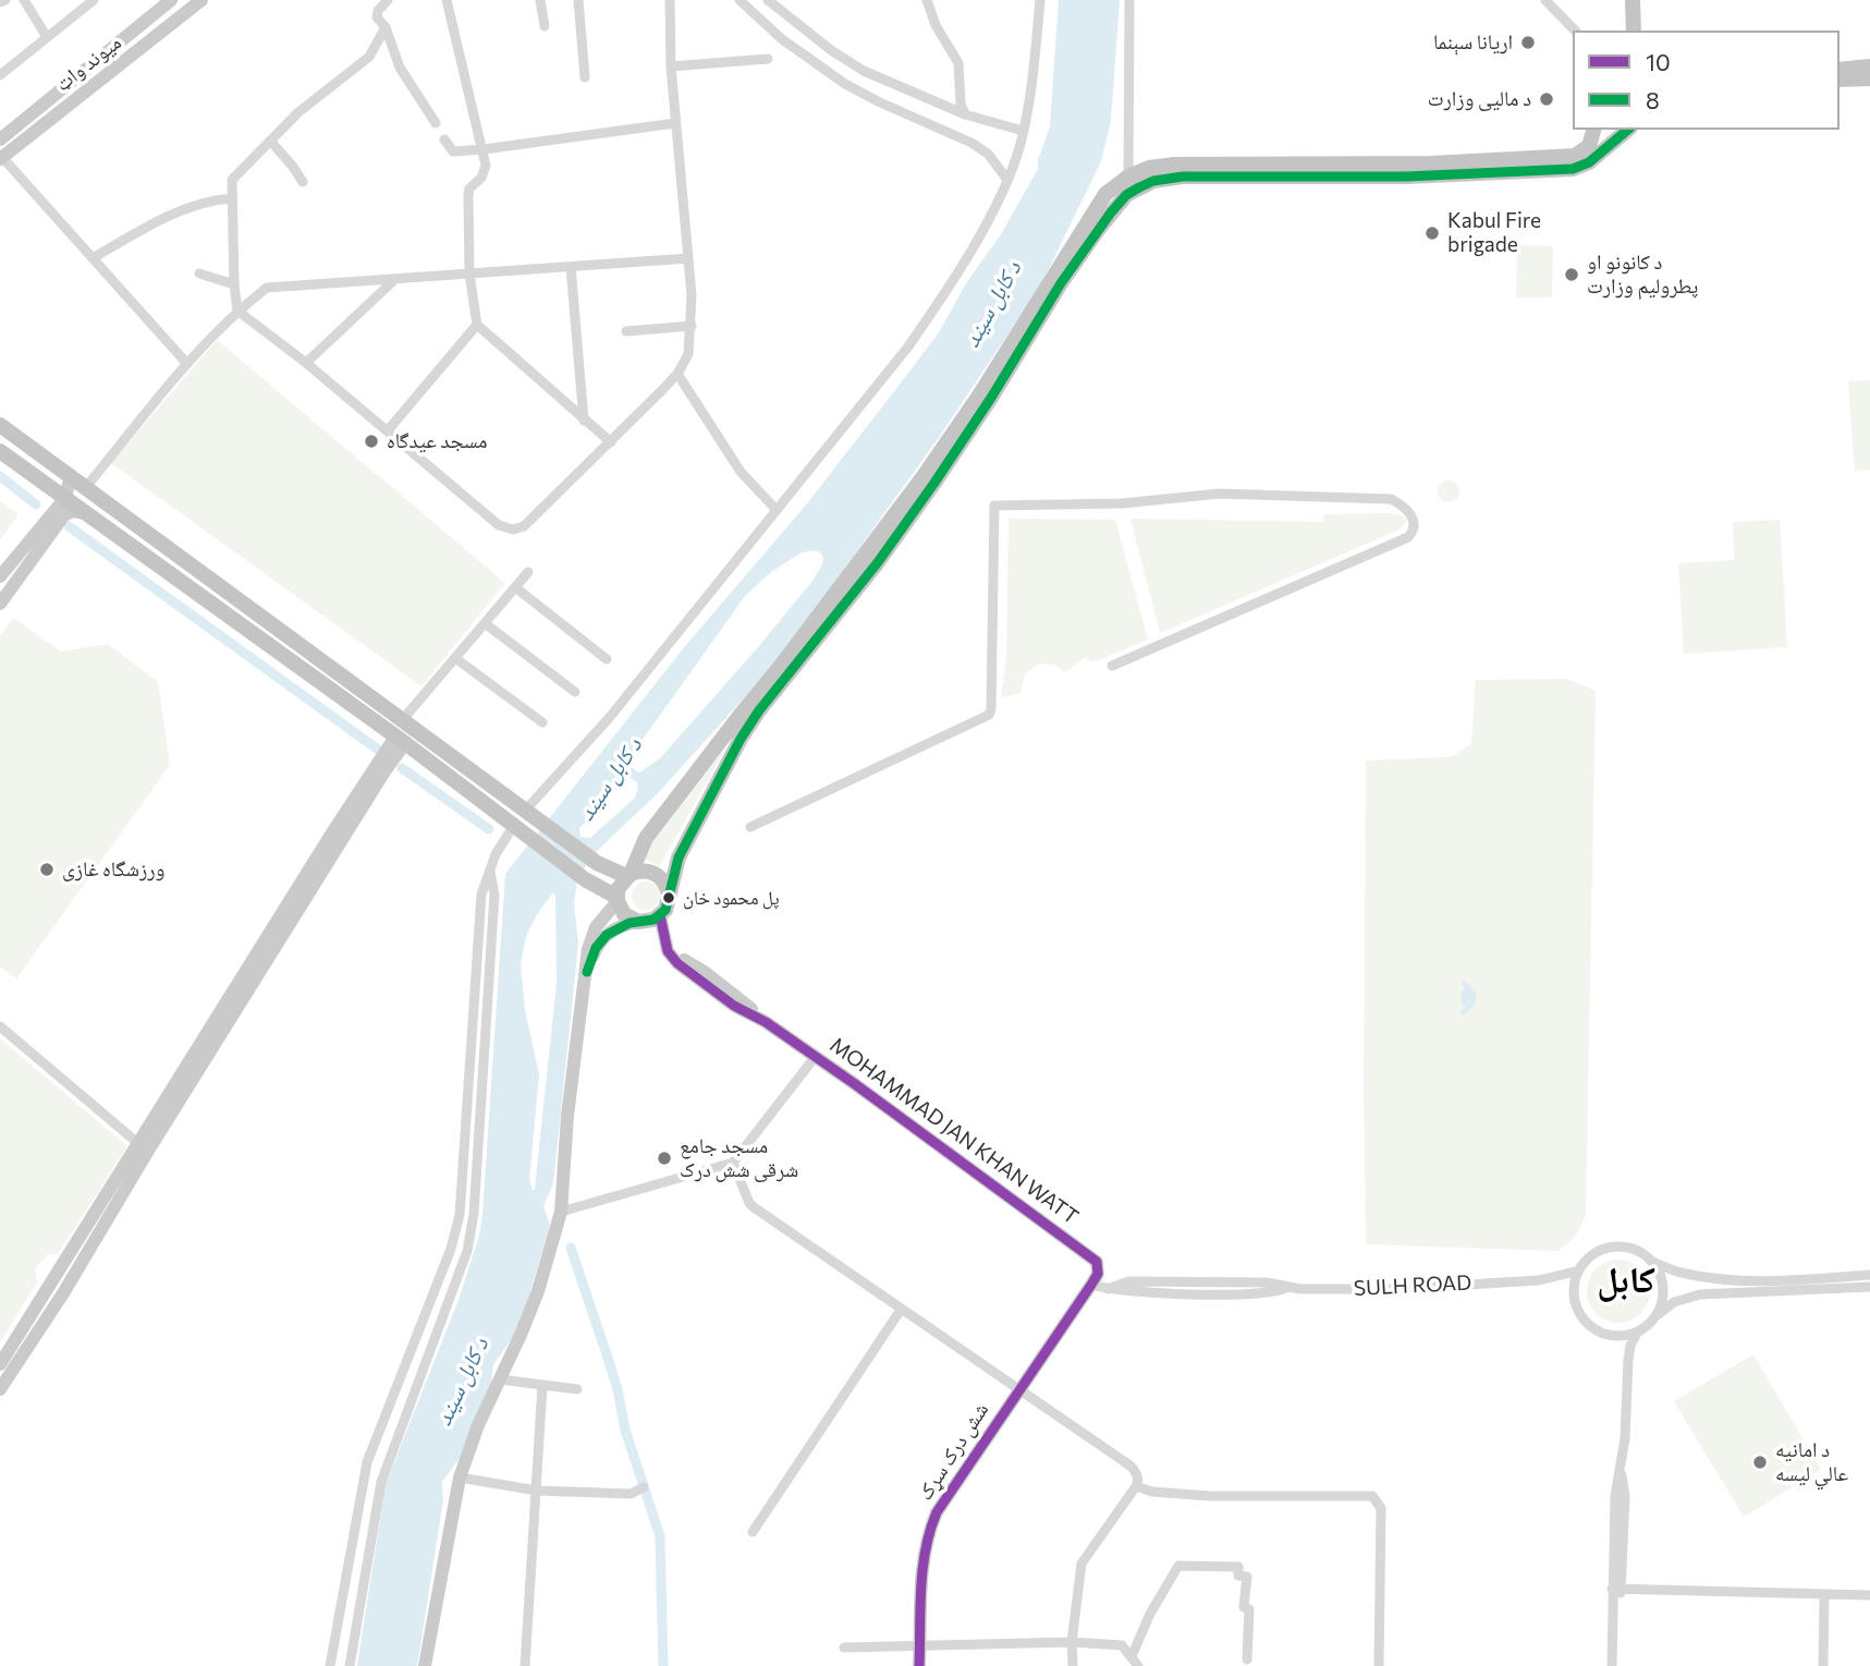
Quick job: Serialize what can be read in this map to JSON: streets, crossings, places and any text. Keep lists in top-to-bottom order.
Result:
{
  "streets": {
    "main road": ["میوند واټ", "MOHAMMAD JAN KHAN WATT", "شش درک سړک"],
    "street": ["SULH ROAD"]
  },
  "crossings": [
    ["MOHAMMAD JAN KHAN WATT", "SULH ROAD"],
    ["MOHAMMAD JAN KHAN WATT", "شش درک سړک"],
    ["SULH ROAD", "شش درک سړک"]
  ],
  "districts": ["کابل"],
  "water": ["د کابل سيند"],
  "places": [
    "اريانا سېنما",
    "د مالیی وزارت",
    "Kabul Fire brigade",
    "د کانونو او پطرولیم وزارت",
    "مسجد عیدگاه",
    "ورزشگاه غازی",
    "پل محمود خان",
    "مسجد جامع شرقی شش درک",
    "د امانیه عالي لیسه"
  ],
  "lines": ["transit line 8", "transit line 10"],
  "legend": ["10", "8"]
}
